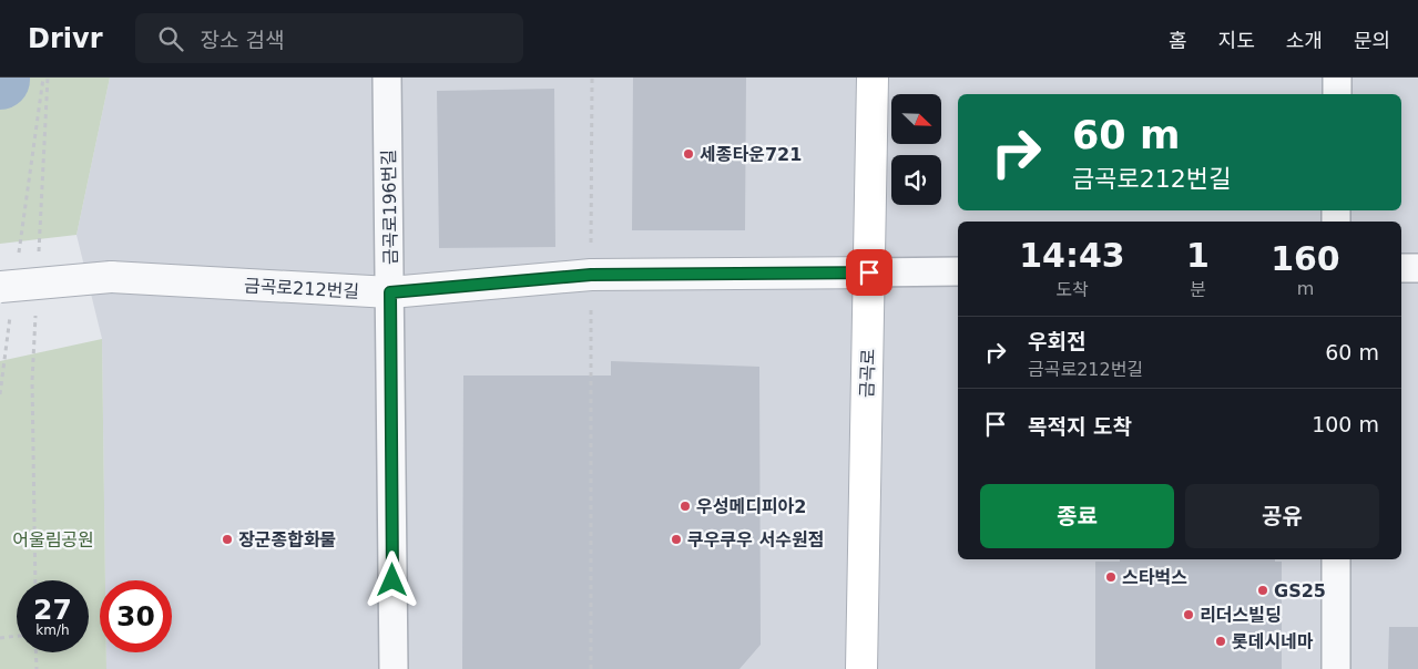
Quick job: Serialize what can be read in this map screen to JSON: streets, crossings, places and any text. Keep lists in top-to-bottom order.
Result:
{
  "streets": {
    "main road": ["금곡로"],
    "street": ["금곡로196번길", "금곡로212번길"]
  },
  "crossings": [
    ["금곡로196번길", "금곡로212번길"],
    ["금곡로212번길", "금곡로"]
  ],
  "parks": ["어울림공원"],
  "places": [
    "세종타운721",
    "우성메디피아2",
    "장군종합화물",
    "쿠우쿠우 서수원점",
    "스타벅스",
    "GS25",
    "리더스빌딩",
    "롯데시네마"
  ],
  "north": "bottom right",
  "page": {
    "header": "Drivr",
    "search": "장소 검색",
    "nav": [
      "홈",
      "지도",
      "소개",
      "문의"
    ],
    "turn": ["60 m", "금곡로212번길"],
    "eta": [
      "14:43",
      "도착",
      "1",
      "분",
      "160",
      "m"
    ],
    "list": [
      {
        "name": "우회전",
        "note": "금곡로212번길",
        "value": "60 m"
      },
      {
        "name": "목적지 도착",
        "value": "100 m"
      }
    ],
    "buttons": ["종료", "공유"],
    "speed": "27 km/h",
    "limit": "30"
  }
}
